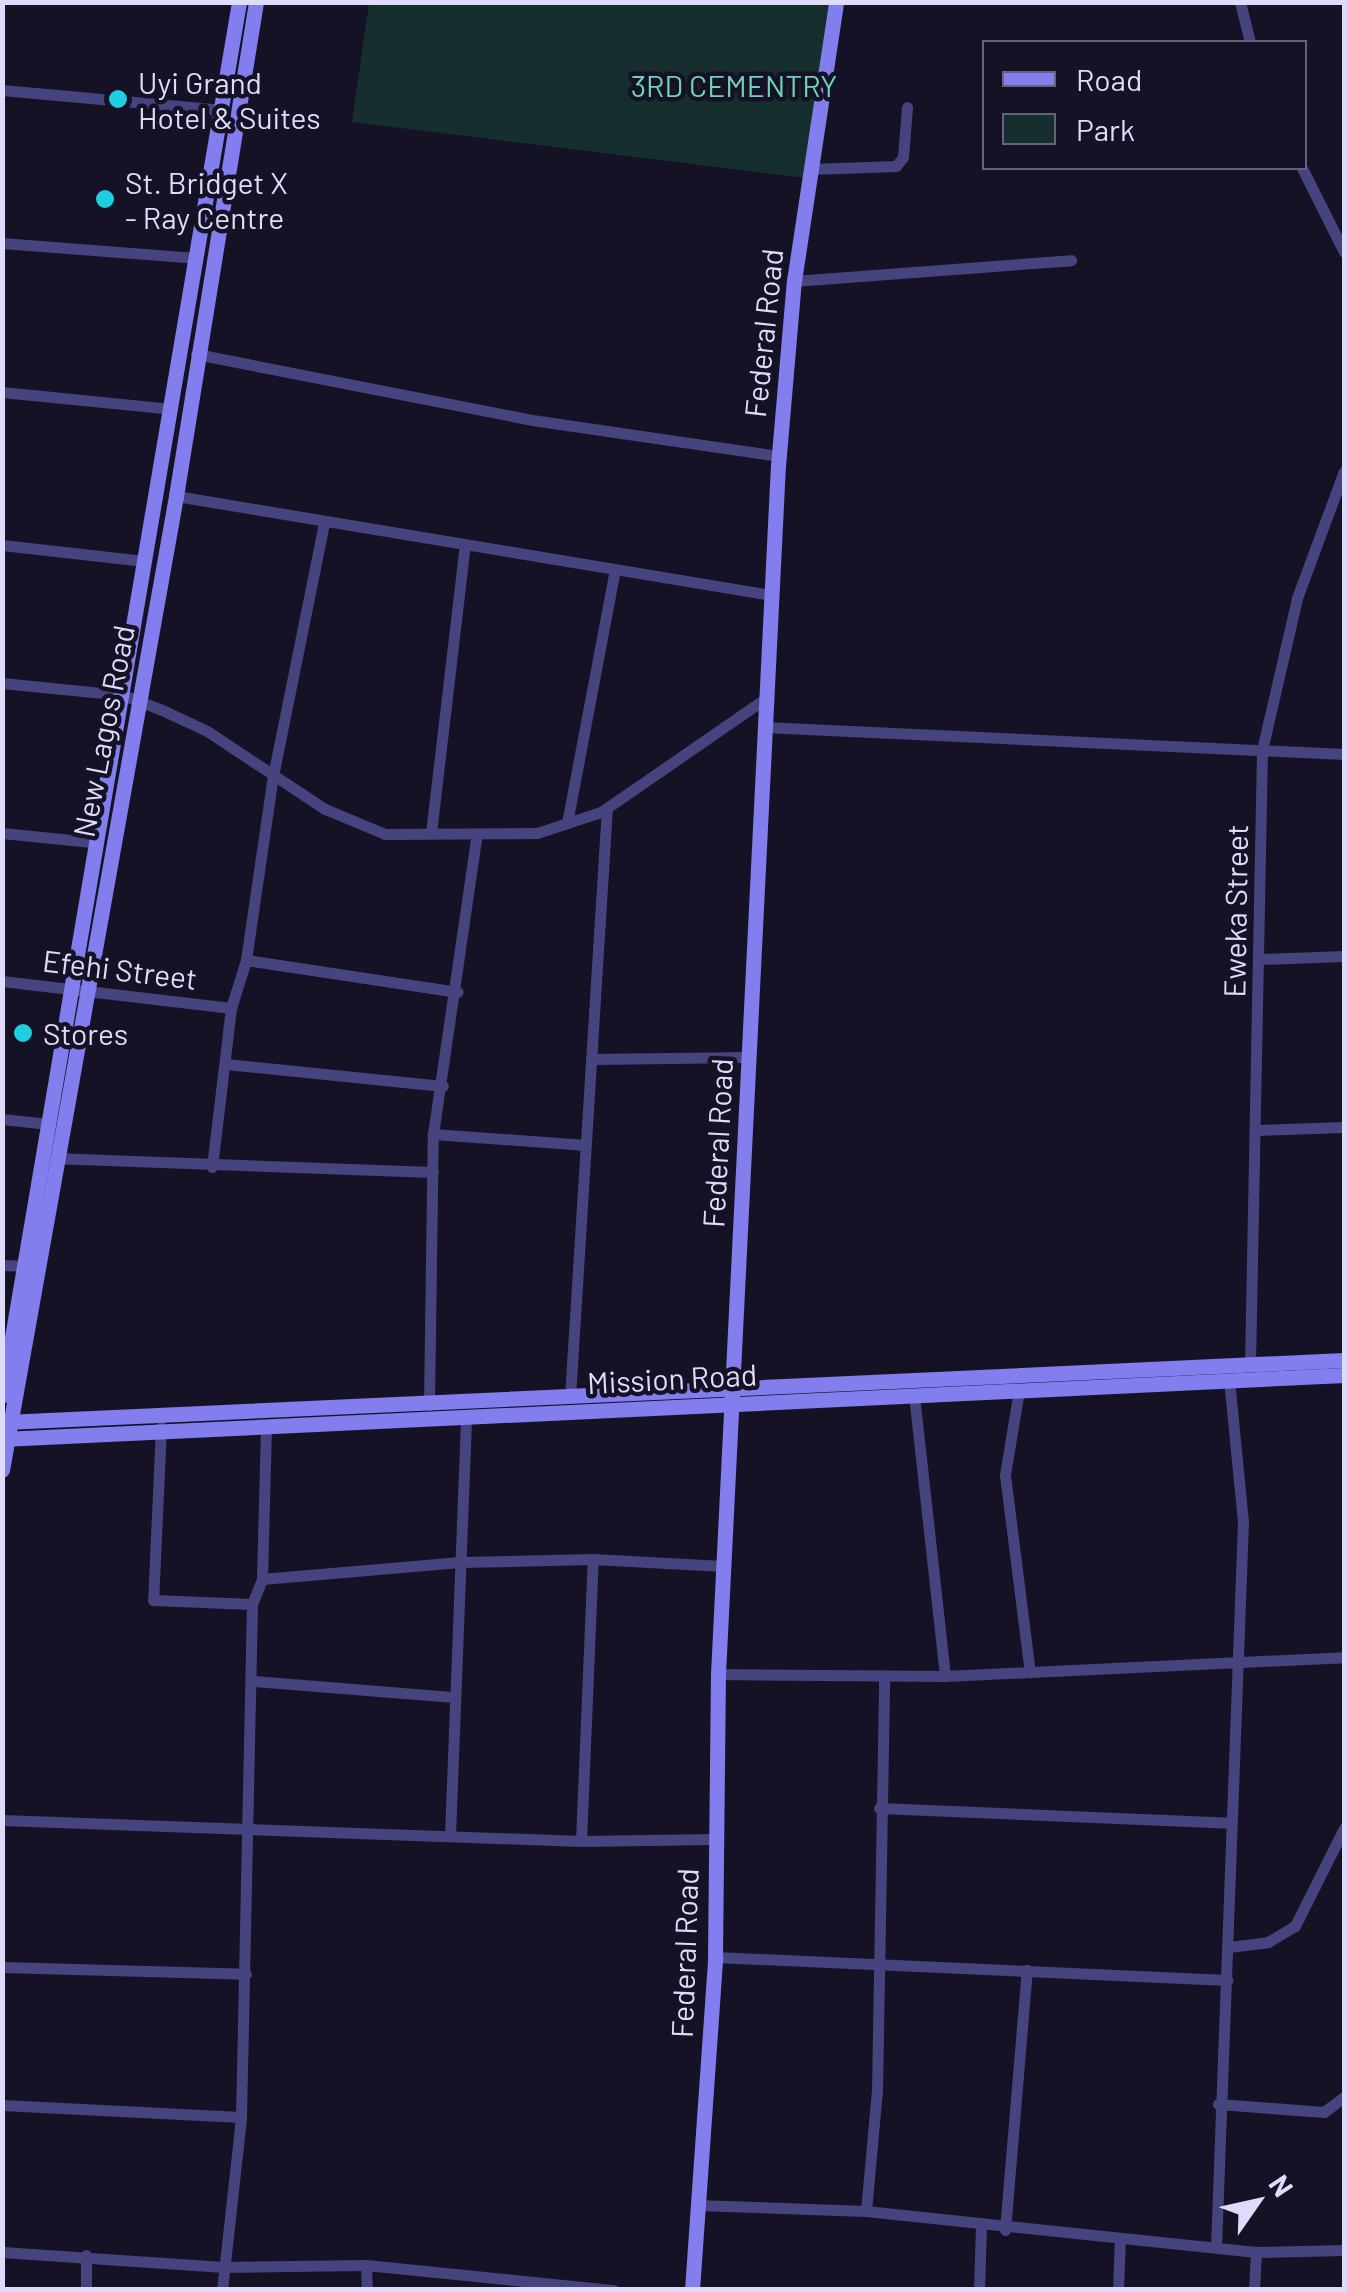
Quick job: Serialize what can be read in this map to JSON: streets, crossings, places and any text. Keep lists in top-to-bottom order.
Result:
{
  "streets": {
    "street": [
      "Federal Road",
      "New Lagos Road",
      "Eweka Street",
      "Efehi Street",
      "Mission Road"
    ]
  },
  "crossings": [
    ["Federal Road", "Mission Road"],
    ["New Lagos Road", "Efehi Street"],
    ["New Lagos Road", "Mission Road"],
    ["Eweka Street", "Mission Road"]
  ],
  "parks": ["3RD CEMENTRY"],
  "places": ["Uyi Grand Hotel & Suites", "St. Bridget X - Ray Centre", "Stores"],
  "legend": ["Road", "Park"],
  "north": "top right"
}
